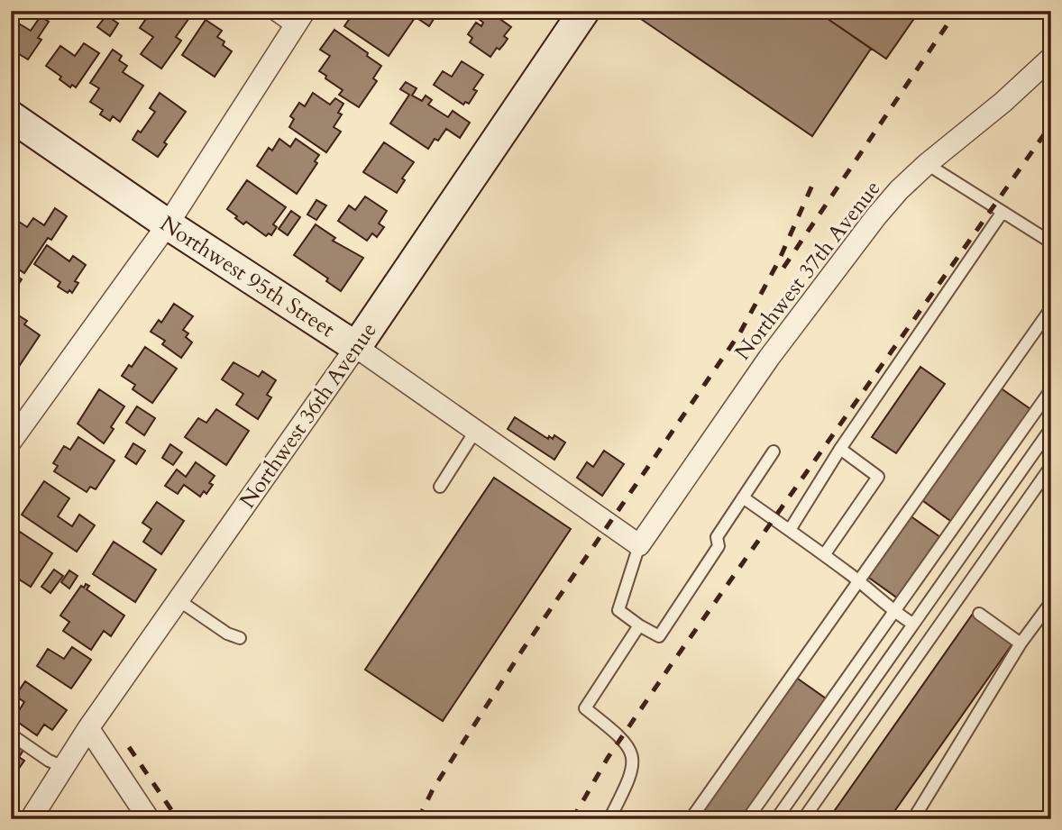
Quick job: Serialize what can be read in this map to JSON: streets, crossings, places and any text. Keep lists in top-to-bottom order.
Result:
{
  "streets": {
    "street": ["Northwest 37th Avenue", "Northwest 95th Street", "Northwest 36th Avenue"]
  },
  "crossings": [
    ["Northwest 37th Avenue", "Northwest 95th Street"],
    ["Northwest 95th Street", "Northwest 36th Avenue"]
  ]
}
